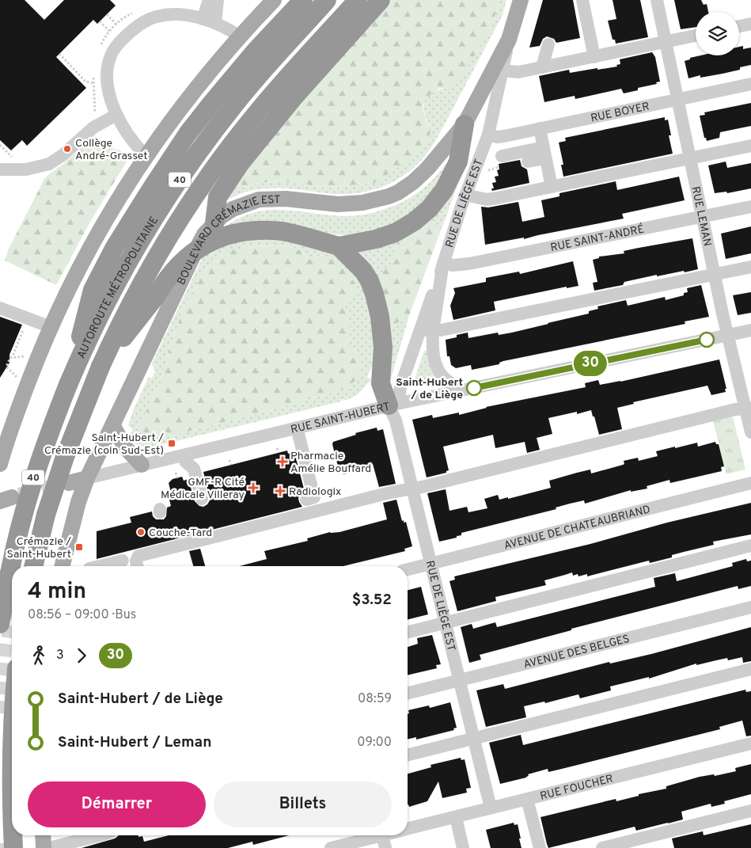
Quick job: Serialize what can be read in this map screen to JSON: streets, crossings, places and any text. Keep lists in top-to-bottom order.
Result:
{
  "streets": {
    "highway": ["40", "AUTOROUTE MÉTROPOLITAINE"],
    "main road": ["RUE DE LIÈGE EST", "BOULEVARD CRÉMAZIE EST", "RUE SAINT-HUBERT"],
    "street": [
      "RUE BOYER",
      "RUE LEMAN",
      "RUE SAINT-ANDRÉ",
      "AVENUE DE CHATEAUBRIAND",
      "AVENUE DES BELGES",
      "RUE FOUCHER"
    ]
  },
  "crossings": [
    ["RUE BOYER", "RUE DE LIÈGE EST"],
    ["RUE BOYER", "RUE LEMAN"],
    ["RUE DE LIÈGE EST", "RUE SAINT-ANDRÉ"],
    ["RUE DE LIÈGE EST", "BOULEVARD CRÉMAZIE EST"],
    ["RUE DE LIÈGE EST", "RUE SAINT-HUBERT"],
    ["RUE DE LIÈGE EST", "AVENUE DE CHATEAUBRIAND"],
    ["RUE DE LIÈGE EST", "AVENUE DES BELGES"],
    ["RUE DE LIÈGE EST", "RUE FOUCHER"],
    ["RUE LEMAN", "RUE SAINT-ANDRÉ"],
    ["RUE LEMAN", "RUE SAINT-HUBERT"],
    ["BOULEVARD CRÉMAZIE EST", "RUE SAINT-HUBERT"]
  ],
  "places": {
    "other": ["Collège André-Grasset", "Saint-Hubert / de Liège", "Couche-Tard"],
    "transit": ["Saint-Hubert / Crémazie (coin Sud-Est)", "Crémazie / Saint-Hubert"],
    "health": ["Pharmacie Amélie Bouffard", "GMF-R Cité Médicale Villeray", "Radiologix"]
  },
  "lines": ["bus line 30"],
  "page": {
    "on_map": "30",
    "heading": ["4 min", "08:56 – 09:00 · Bus", "$3.52"],
    "legs": ["3", "30"],
    "list": [
      {
        "name": "Saint-Hubert / de Liège",
        "value": "08:59"
      },
      {
        "name": "Saint-Hubert / Leman",
        "value": "09:00"
      }
    ],
    "buttons": ["Démarrer", "Billets"]
  }
}
